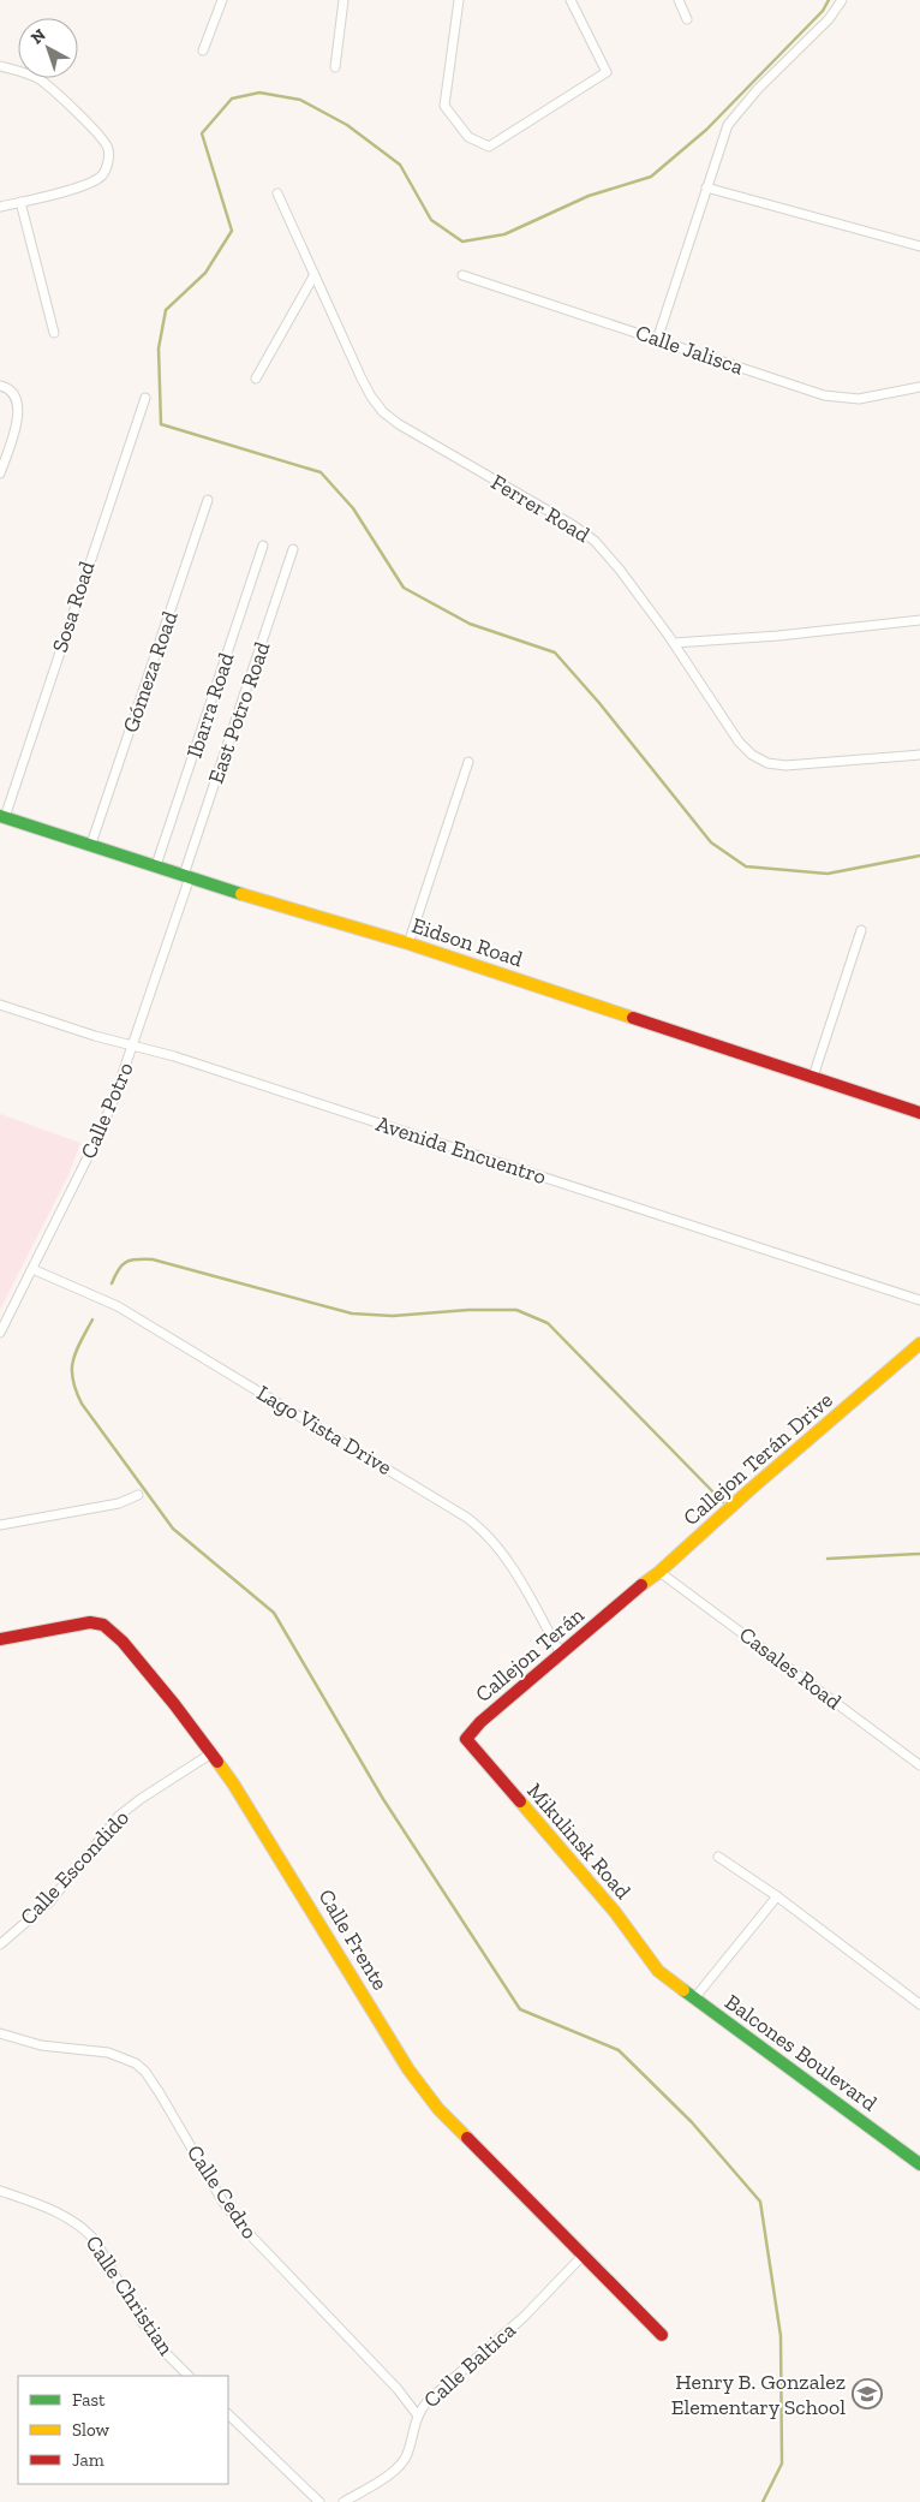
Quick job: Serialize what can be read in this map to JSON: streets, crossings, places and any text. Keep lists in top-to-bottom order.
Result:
{
  "streets": {
    "street": [
      "Calle Jalisca",
      "Ferrer Road",
      "Sosa Road",
      "Gómeza Road",
      "Ibarra Road",
      "East Potro Road",
      "Eidson Road",
      "Calle Potro",
      "Avenida Encuentro",
      "Lago Vista Drive",
      "Callejon Terán Drive",
      "Callejon Terán",
      "Casales Road",
      "Mikulinsk Road",
      "Calle Escondido",
      "Calle Frente",
      "Balcones Boulevard",
      "Calle Cedro",
      "Calle Christian",
      "Calle Baltica"
    ]
  },
  "crossings": [
    ["Sosa Road", "Eidson Road"],
    ["Gómeza Road", "Eidson Road"],
    ["Ibarra Road", "Eidson Road"],
    ["East Potro Road", "Eidson Road"],
    ["East Potro Road", "Calle Potro"],
    ["Eidson Road", "Calle Potro"],
    ["Calle Potro", "Avenida Encuentro"],
    ["Calle Potro", "Lago Vista Drive"],
    ["Lago Vista Drive", "Callejon Terán"],
    ["Callejon Terán Drive", "Callejon Terán"],
    ["Callejon Terán Drive", "Casales Road"],
    ["Callejon Terán", "Mikulinsk Road"],
    ["Mikulinsk Road", "Balcones Boulevard"],
    ["Calle Escondido", "Calle Frente"],
    ["Calle Frente", "Calle Baltica"],
    ["Calle Cedro", "Calle Baltica"]
  ],
  "places": {
    "school or university": ["Henry B. Gonzalez Elementary School"]
  },
  "legend": ["Fast", "Slow", "Jam"],
  "north": "top left"
}
